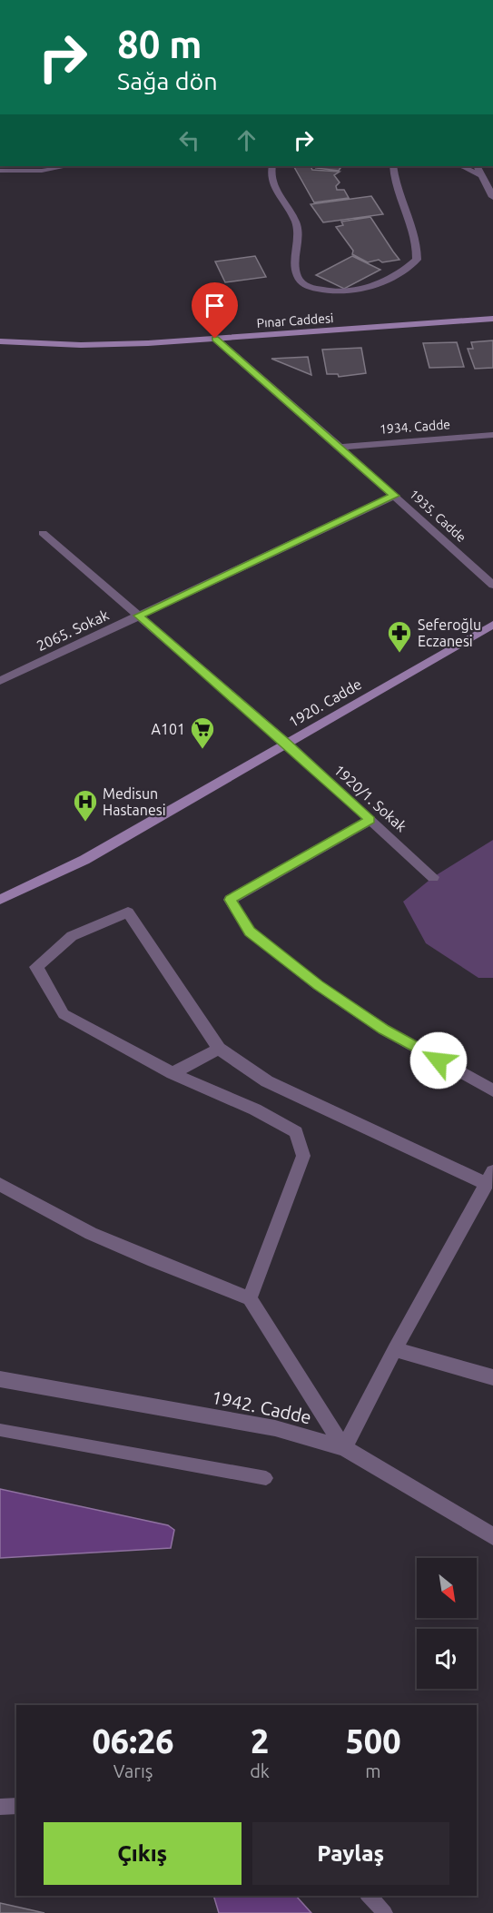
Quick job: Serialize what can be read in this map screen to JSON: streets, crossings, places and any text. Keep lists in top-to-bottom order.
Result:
{
  "streets": {
    "street": [
      "Pınar Caddesi",
      "1934. Cadde",
      "1935. Cadde",
      "2065. Sokak",
      "1920. Cadde",
      "1920/1. Sokak",
      "1942. Cadde"
    ]
  },
  "crossings": [
    ["Pınar Caddesi", "1935. Cadde"],
    ["1934. Cadde", "1935. Cadde"],
    ["1935. Cadde", "2065. Sokak"],
    ["2065. Sokak", "1920/1. Sokak"],
    ["1920. Cadde", "1920/1. Sokak"]
  ],
  "places": {
    "pharmacy": ["Seferoğlu Eczanesi"],
    "supermarket": ["A101"],
    "hospital": ["Medisun Hastanesi"]
  },
  "north": "bottom right",
  "page": {
    "turn": ["80 m", "Sağa dön"],
    "eta": [
      "06:26",
      "Varış",
      "2",
      "dk",
      "500",
      "m"
    ],
    "buttons": ["Çıkış", "Paylaş"]
  }
}
